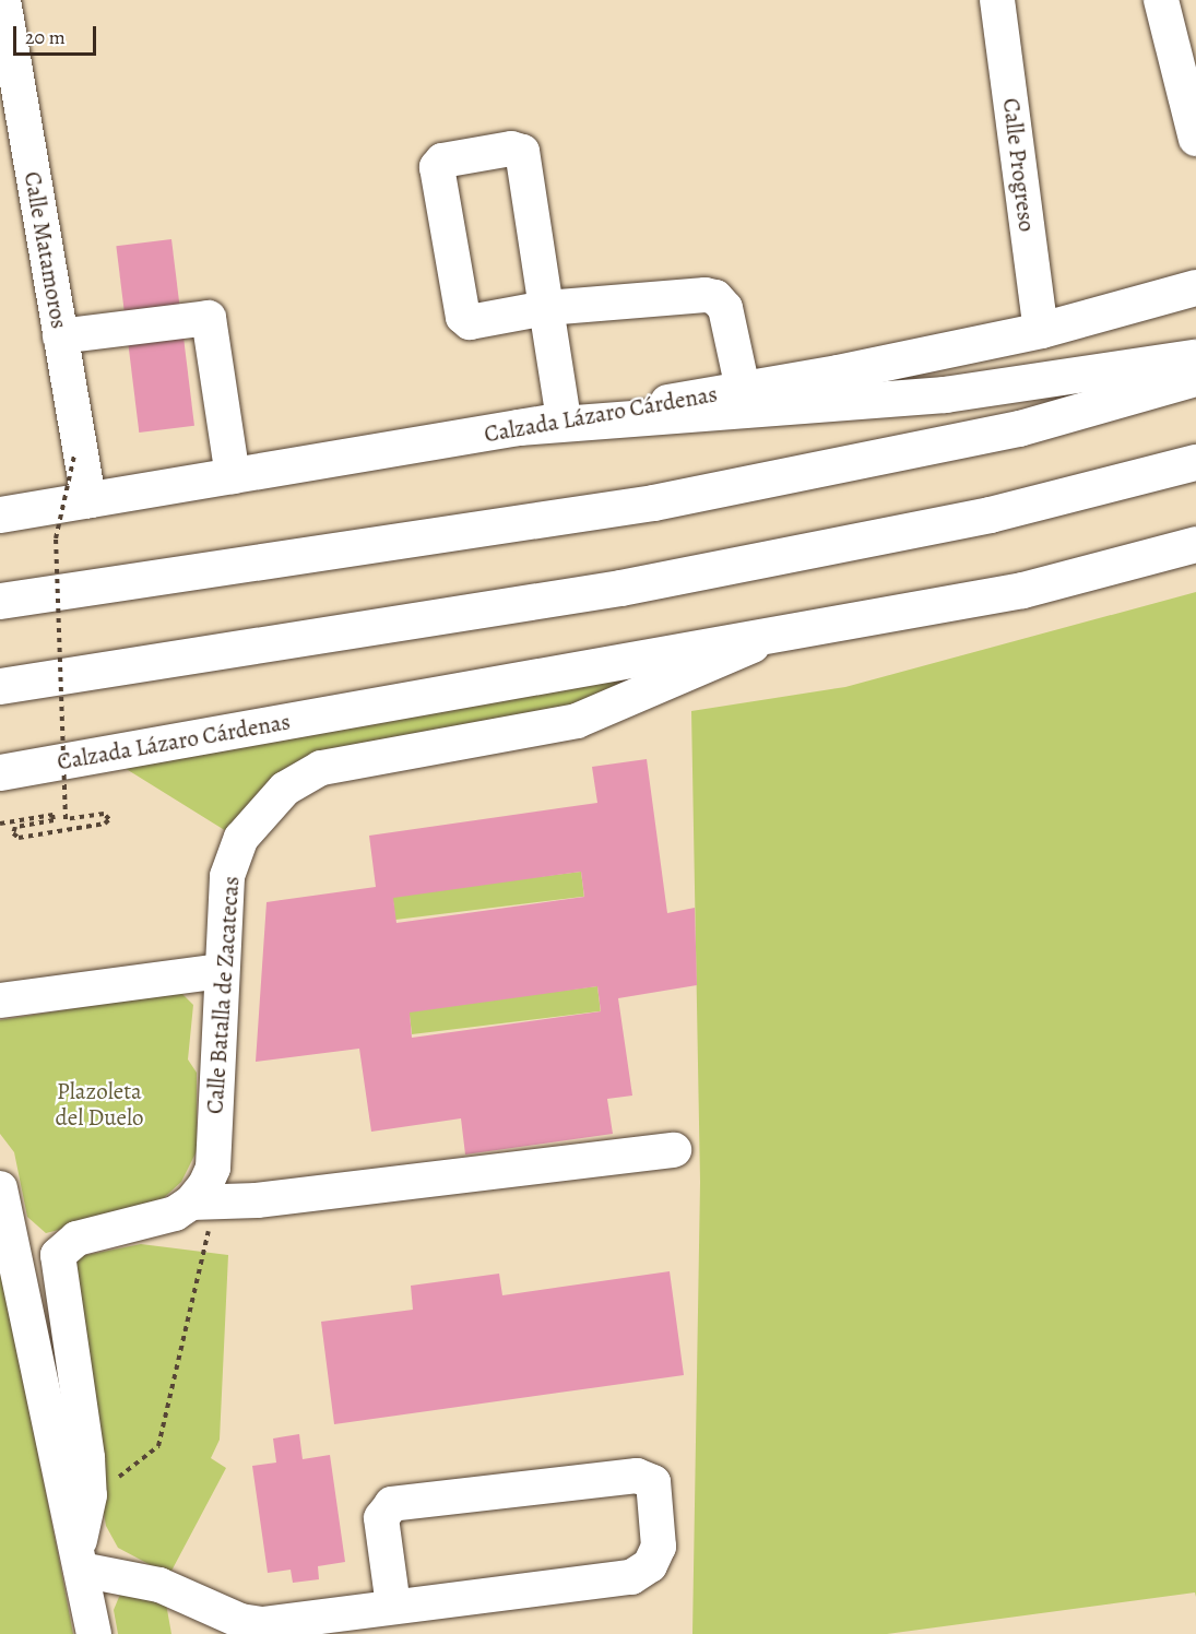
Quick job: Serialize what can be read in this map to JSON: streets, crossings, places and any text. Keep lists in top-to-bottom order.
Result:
{
  "streets": {
    "main road": ["Calzada Lázaro Cárdenas"],
    "street": ["Calle Progreso", "Calle Matamoros", "Calle Batalla de Zacatecas"]
  },
  "crossings": [
    ["Calle Progreso", "Calzada Lázaro Cárdenas"],
    ["Calle Matamoros", "Calzada Lázaro Cárdenas"],
    ["Calzada Lázaro Cárdenas", "Calle Batalla de Zacatecas"]
  ],
  "parks": ["Plazoleta del Duelo"],
  "scale_bar": "20 m"
}
